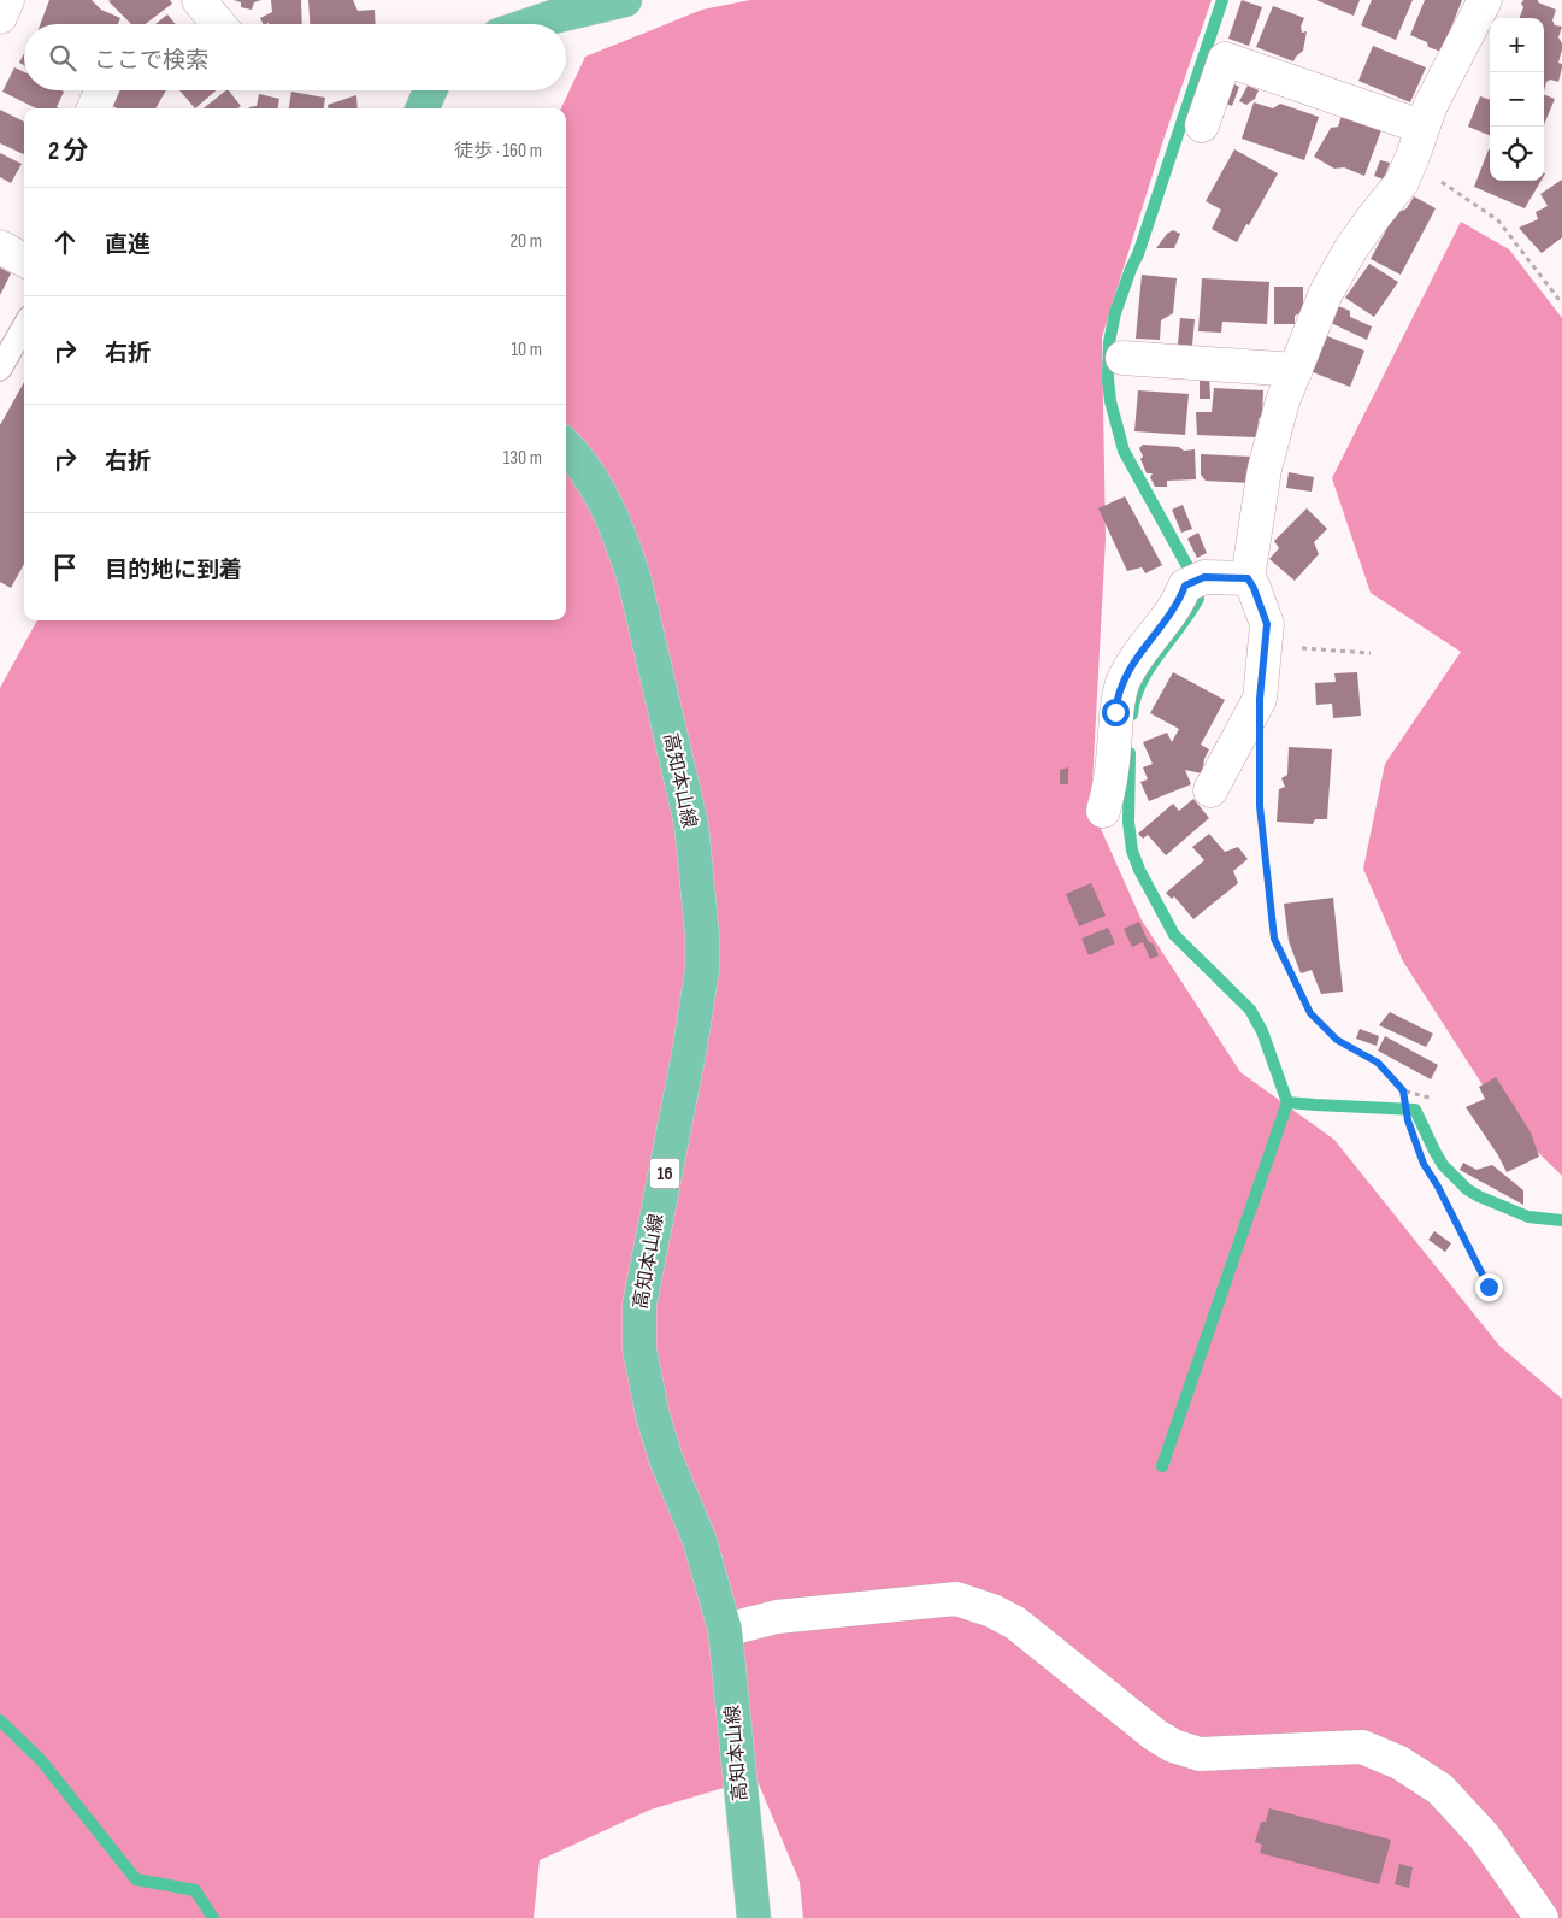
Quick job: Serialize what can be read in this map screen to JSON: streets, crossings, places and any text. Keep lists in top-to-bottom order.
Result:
{
  "streets": {
    "main road": ["高知本山線", "16"]
  },
  "page": {
    "map_buttons": ["+", "−"],
    "search": "ここで検索",
    "heading": ["2 分", "徒歩 · 160 m"],
    "list": [
      ["直進", "20 m"],
      ["右折", "10 m"],
      ["右折", "130 m"],
      "目的地に到着"
    ]
  }
}
